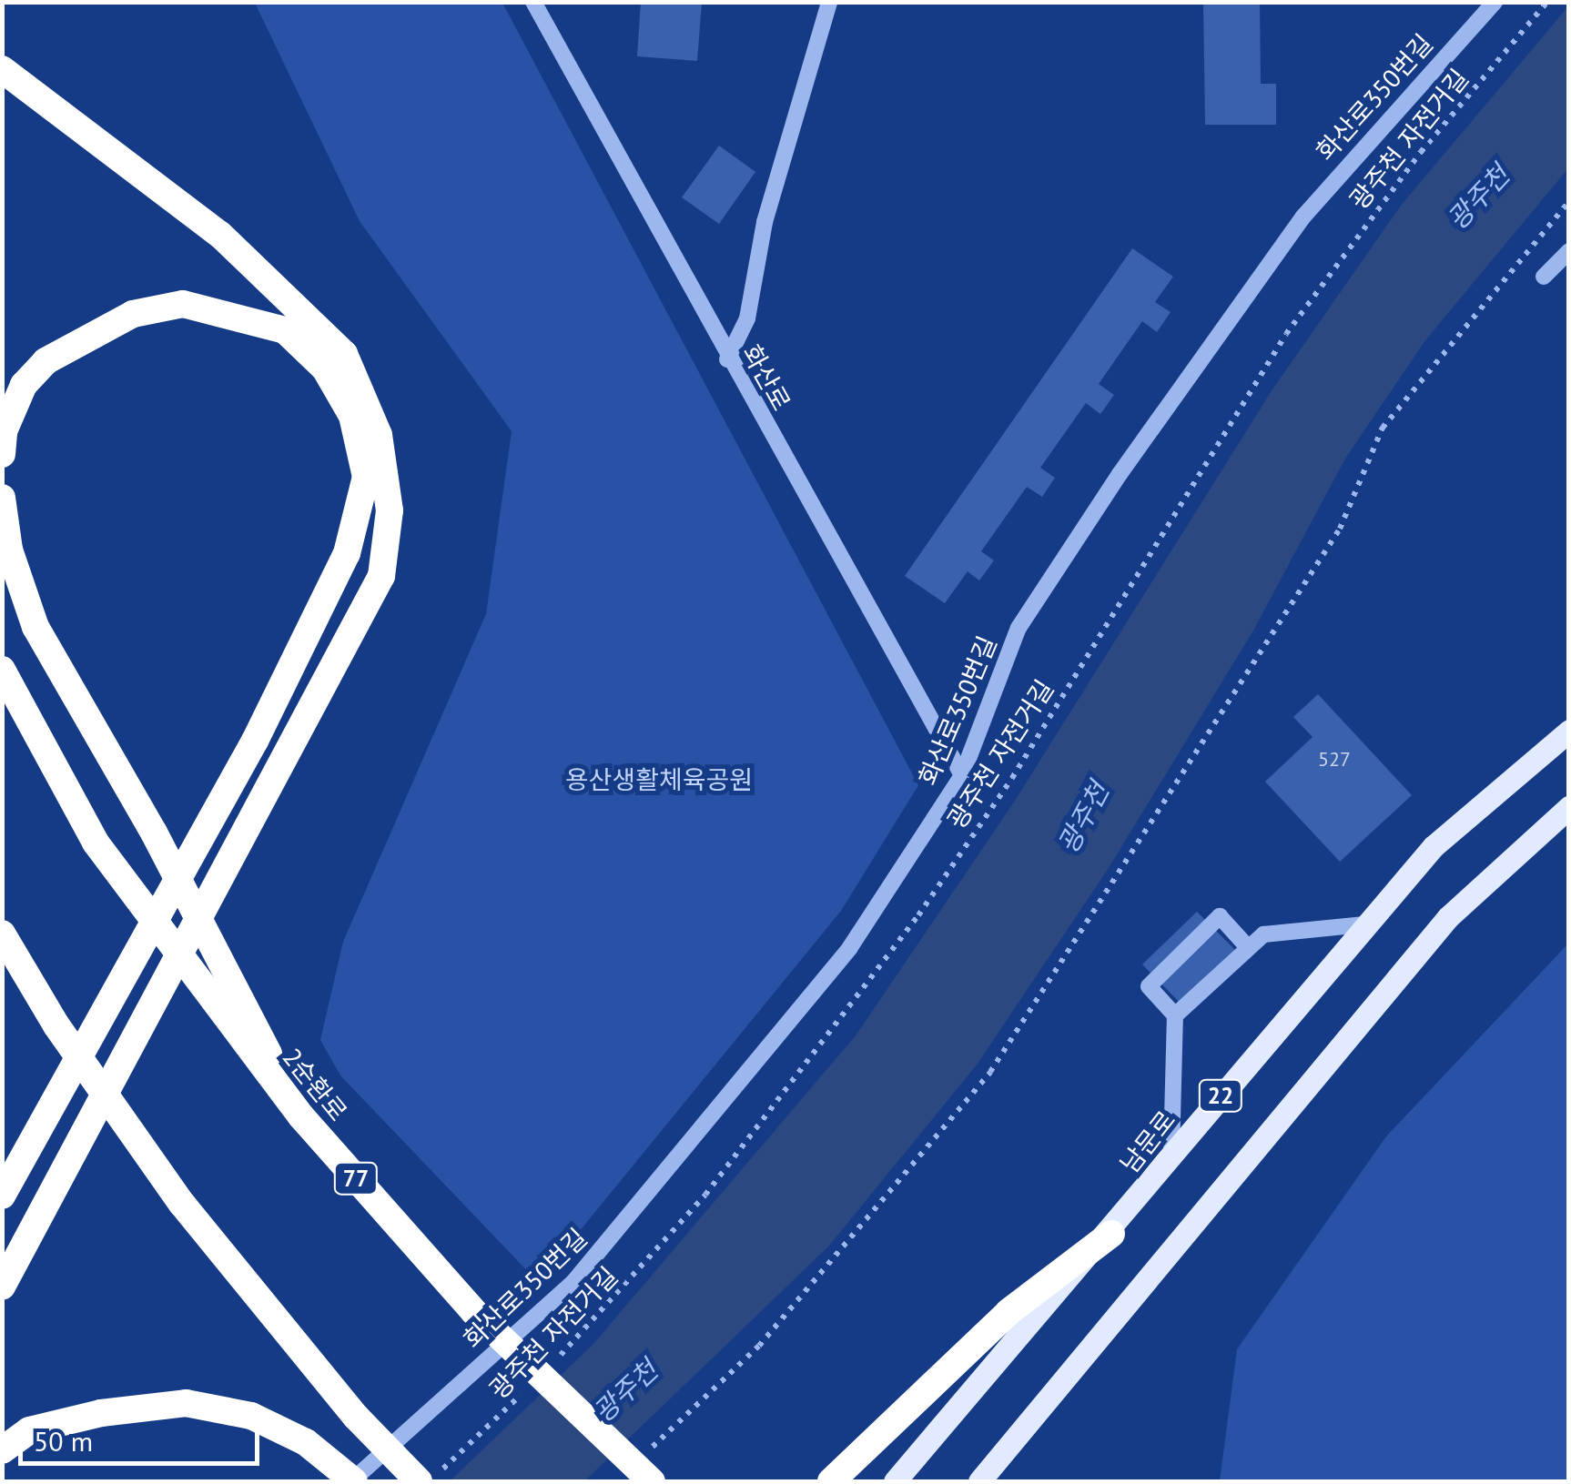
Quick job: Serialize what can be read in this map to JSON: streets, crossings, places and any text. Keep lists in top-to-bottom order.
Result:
{
  "streets": {
    "highway": ["2순환로", "77"],
    "main road": ["22", "남문로"],
    "street": ["화산로350번길", "화산로"],
    "path": ["광주천 자전거길"]
  },
  "crossings": [
    ["화산로350번길", "화산로"]
  ],
  "water": ["광주천"],
  "parks": ["용산생활체육공원"],
  "house_numbers": ["527"],
  "scale_bar": "50 m"
}
